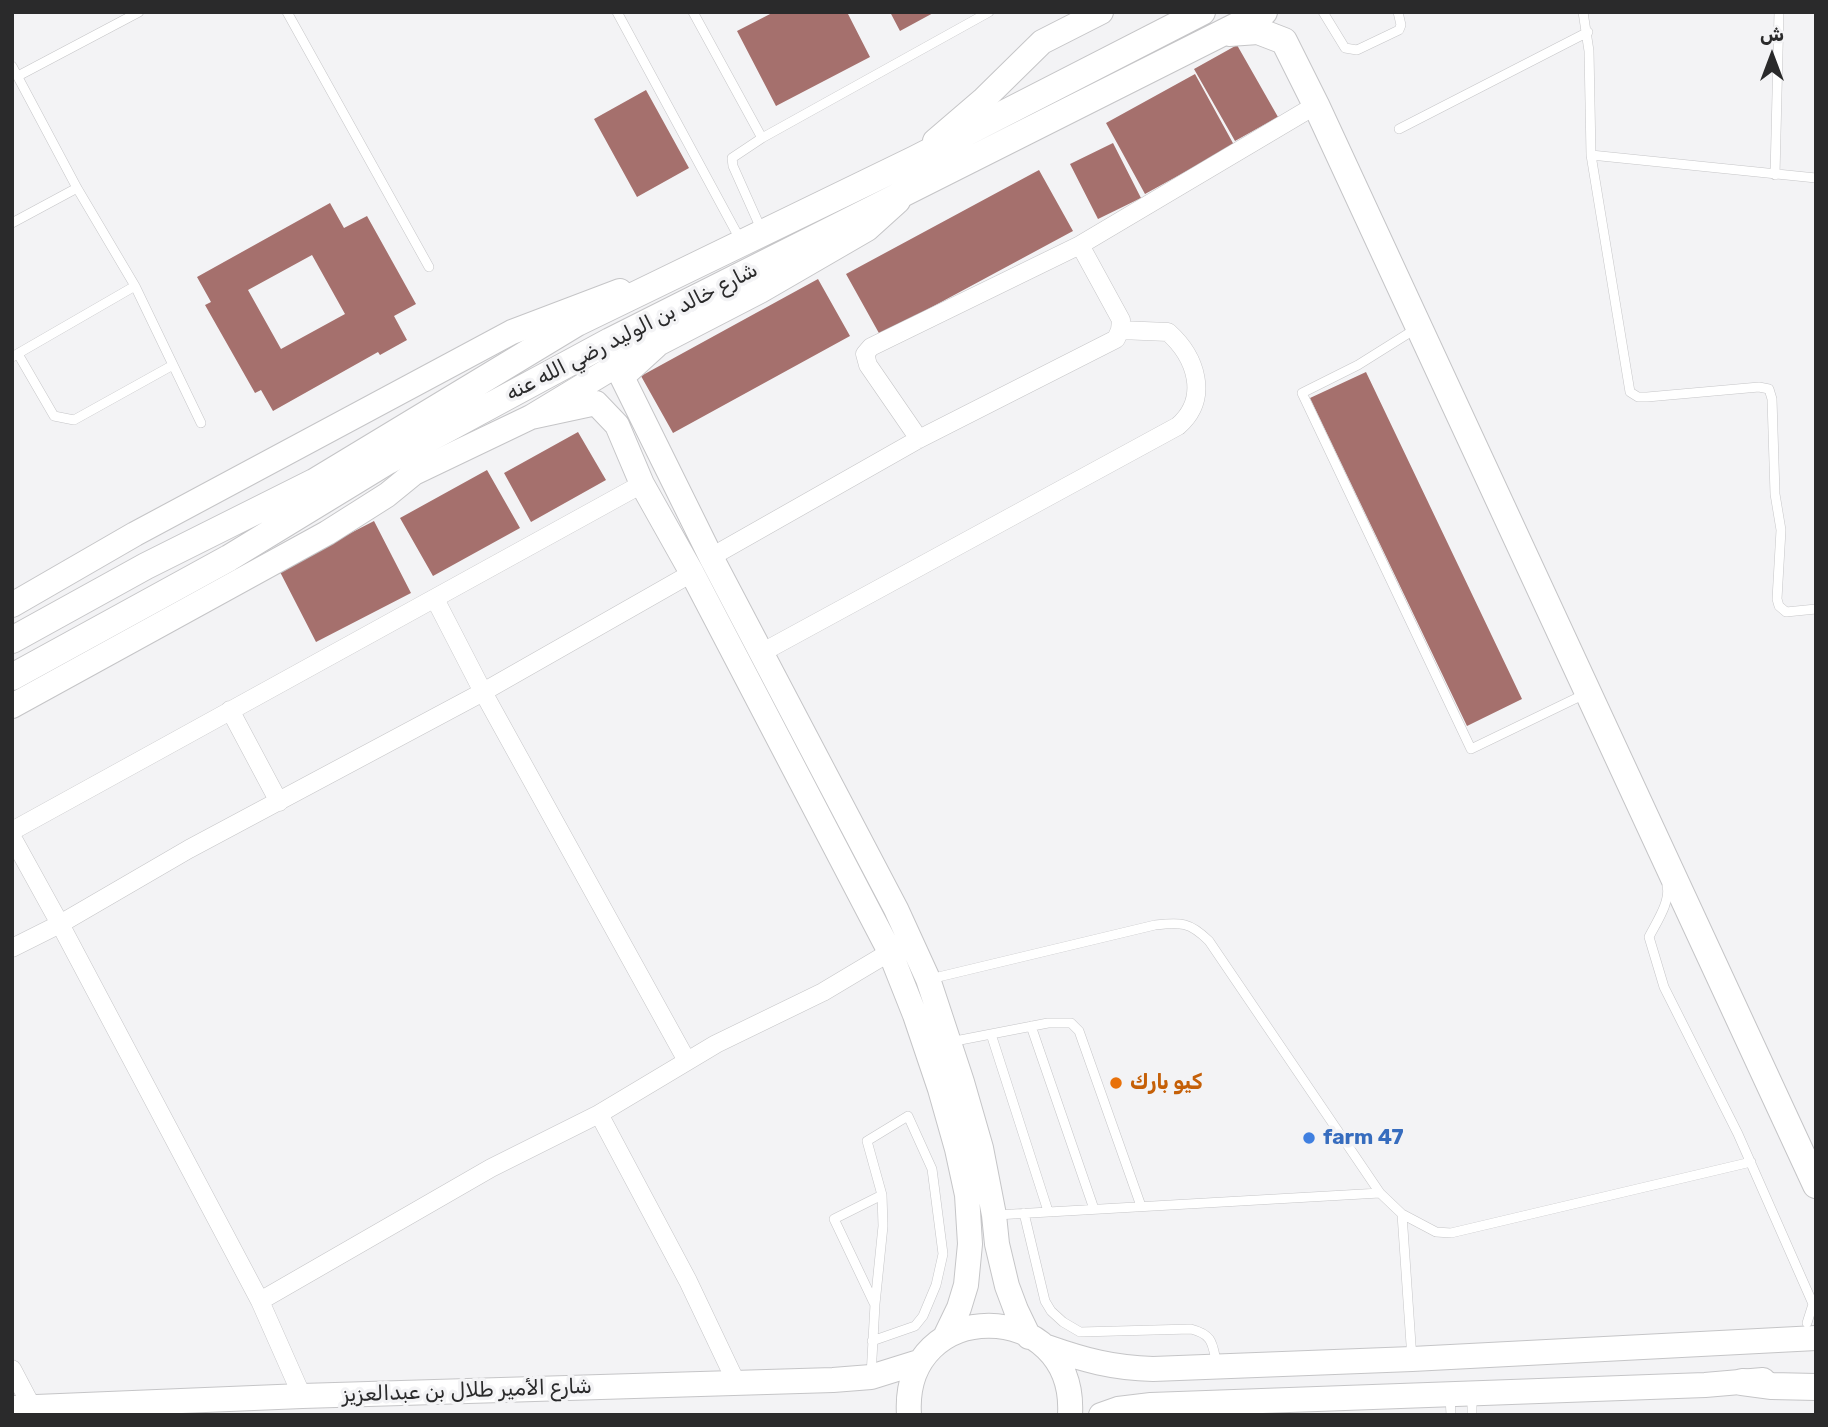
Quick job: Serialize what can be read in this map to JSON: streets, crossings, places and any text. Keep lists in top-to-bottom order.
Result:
{
  "streets": {
    "main road": ["شارع خالد بن الوليد رضي الله عنه"],
    "street": ["شارع الأمير طلال بن عبدالعزيز"]
  },
  "places": ["كيو بارك", "farm 47"],
  "north": "top"
}
